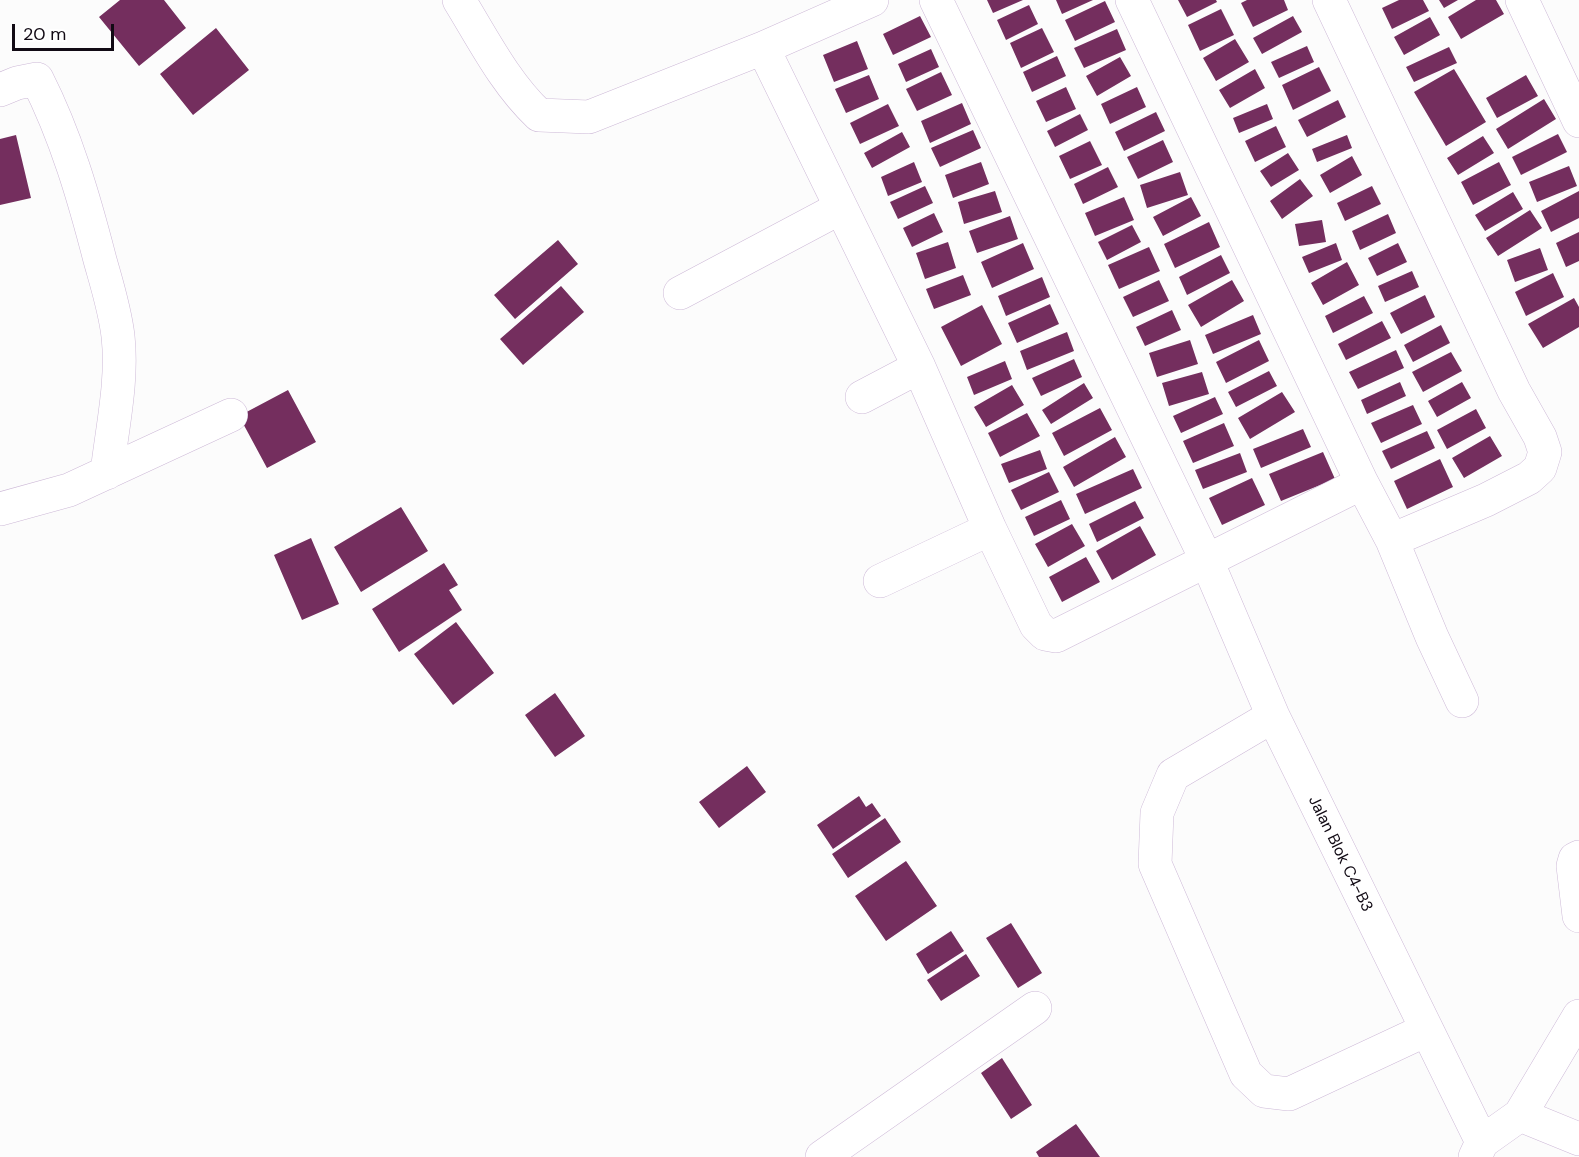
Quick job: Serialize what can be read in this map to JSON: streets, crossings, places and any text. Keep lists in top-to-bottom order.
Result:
{
  "streets": {
    "street": ["Jalan Blok C4-B3"]
  },
  "scale_bar": "20 m"
}
